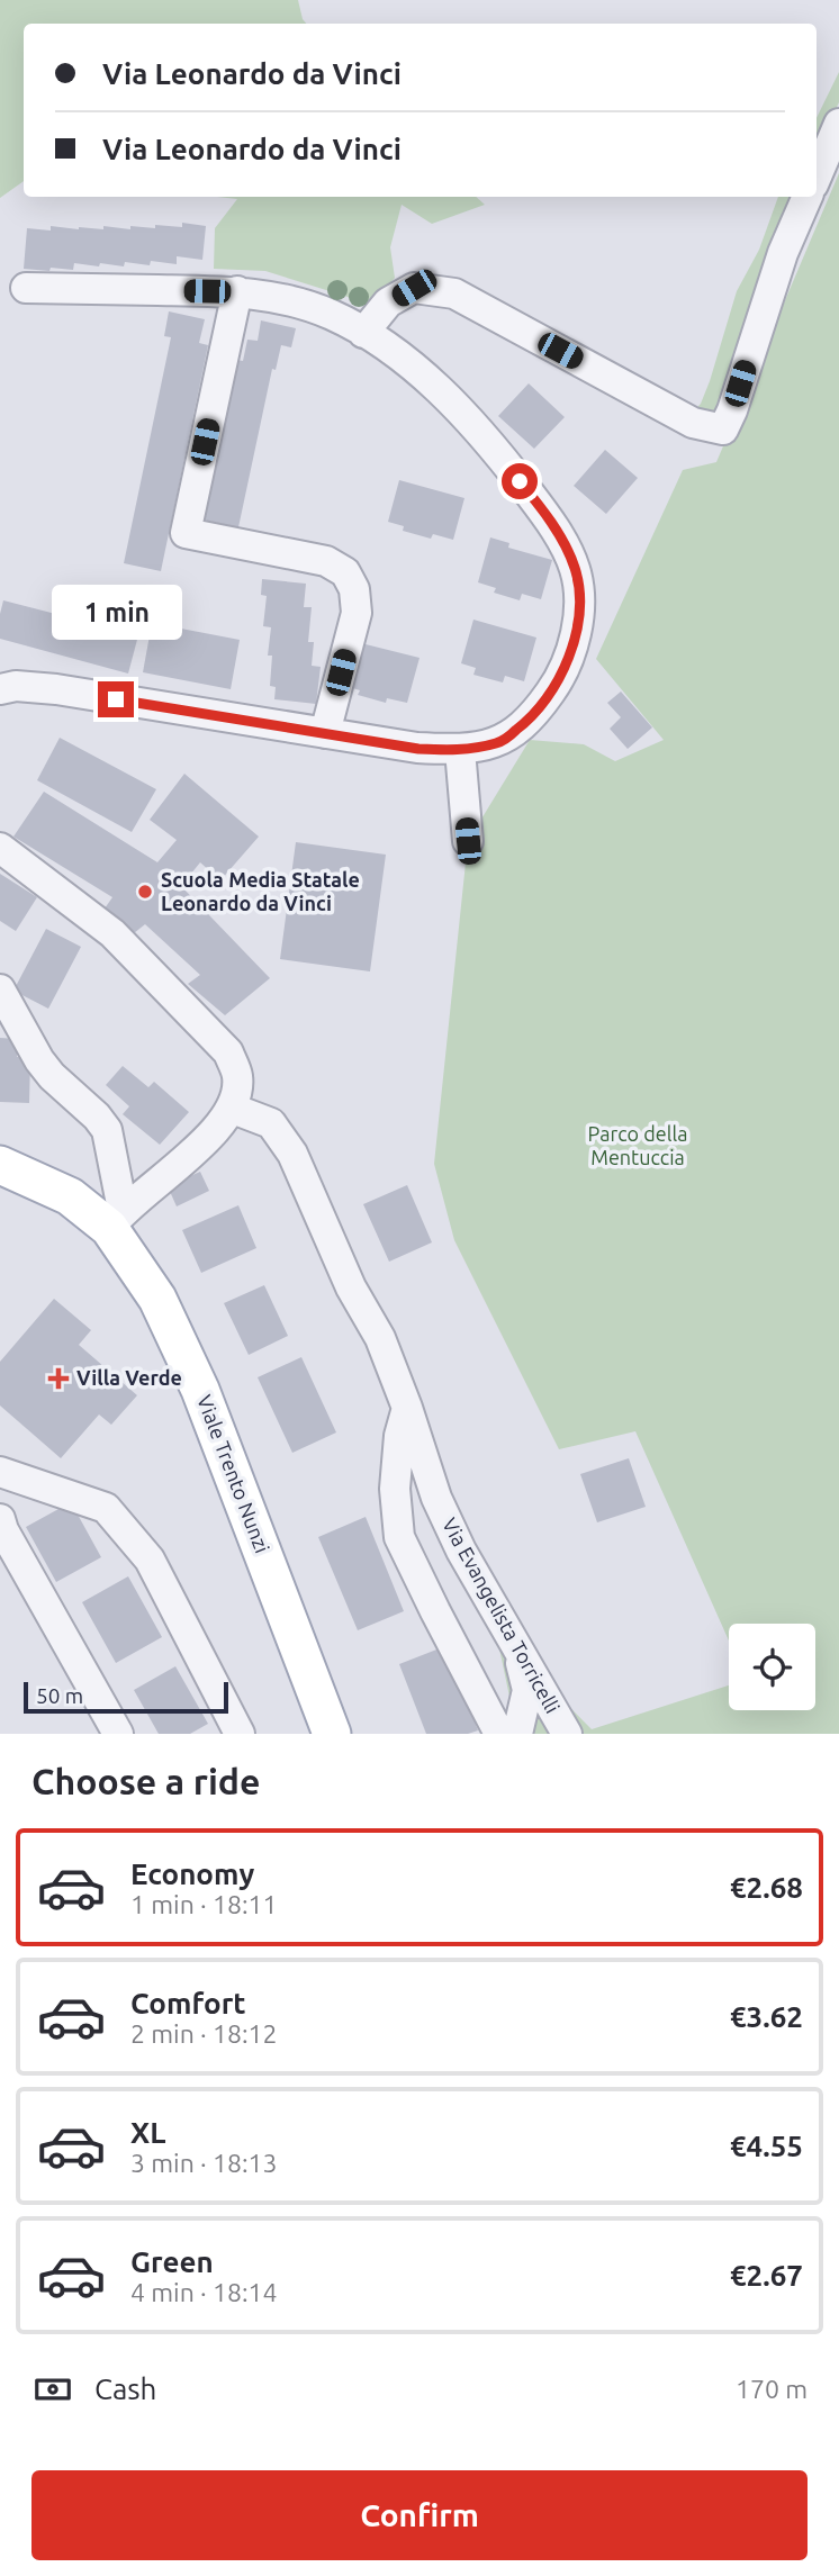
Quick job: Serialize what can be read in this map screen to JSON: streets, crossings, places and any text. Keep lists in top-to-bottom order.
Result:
{
  "streets": {
    "main road": ["Viale Trento Nunzi"],
    "street": ["Via Evangelista Torricelli"]
  },
  "parks": ["Parco della Mentuccia"],
  "places": {
    "other": ["Scuola Media Statale Leonardo da Vinci"],
    "health": ["Villa Verde"]
  },
  "scale_bar": "50 m",
  "page": {
    "banner": ["Via Leonardo da Vinci", "Via Leonardo da Vinci"],
    "bubble": "1 min",
    "scale": "50 m",
    "heading": "Choose a ride",
    "list": [
      {
        "name": "Economy",
        "note": "1 min · 18:11",
        "value": "€2.68"
      },
      {
        "name": "Comfort",
        "note": "2 min · 18:12",
        "value": "€3.62"
      },
      {
        "name": "XL",
        "note": "3 min · 18:13",
        "value": "€4.55"
      },
      {
        "name": "Green",
        "note": "4 min · 18:14",
        "value": "€2.67"
      }
    ],
    "pay": ["Cash", "170 m"],
    "buttons": "Confirm"
  }
}
